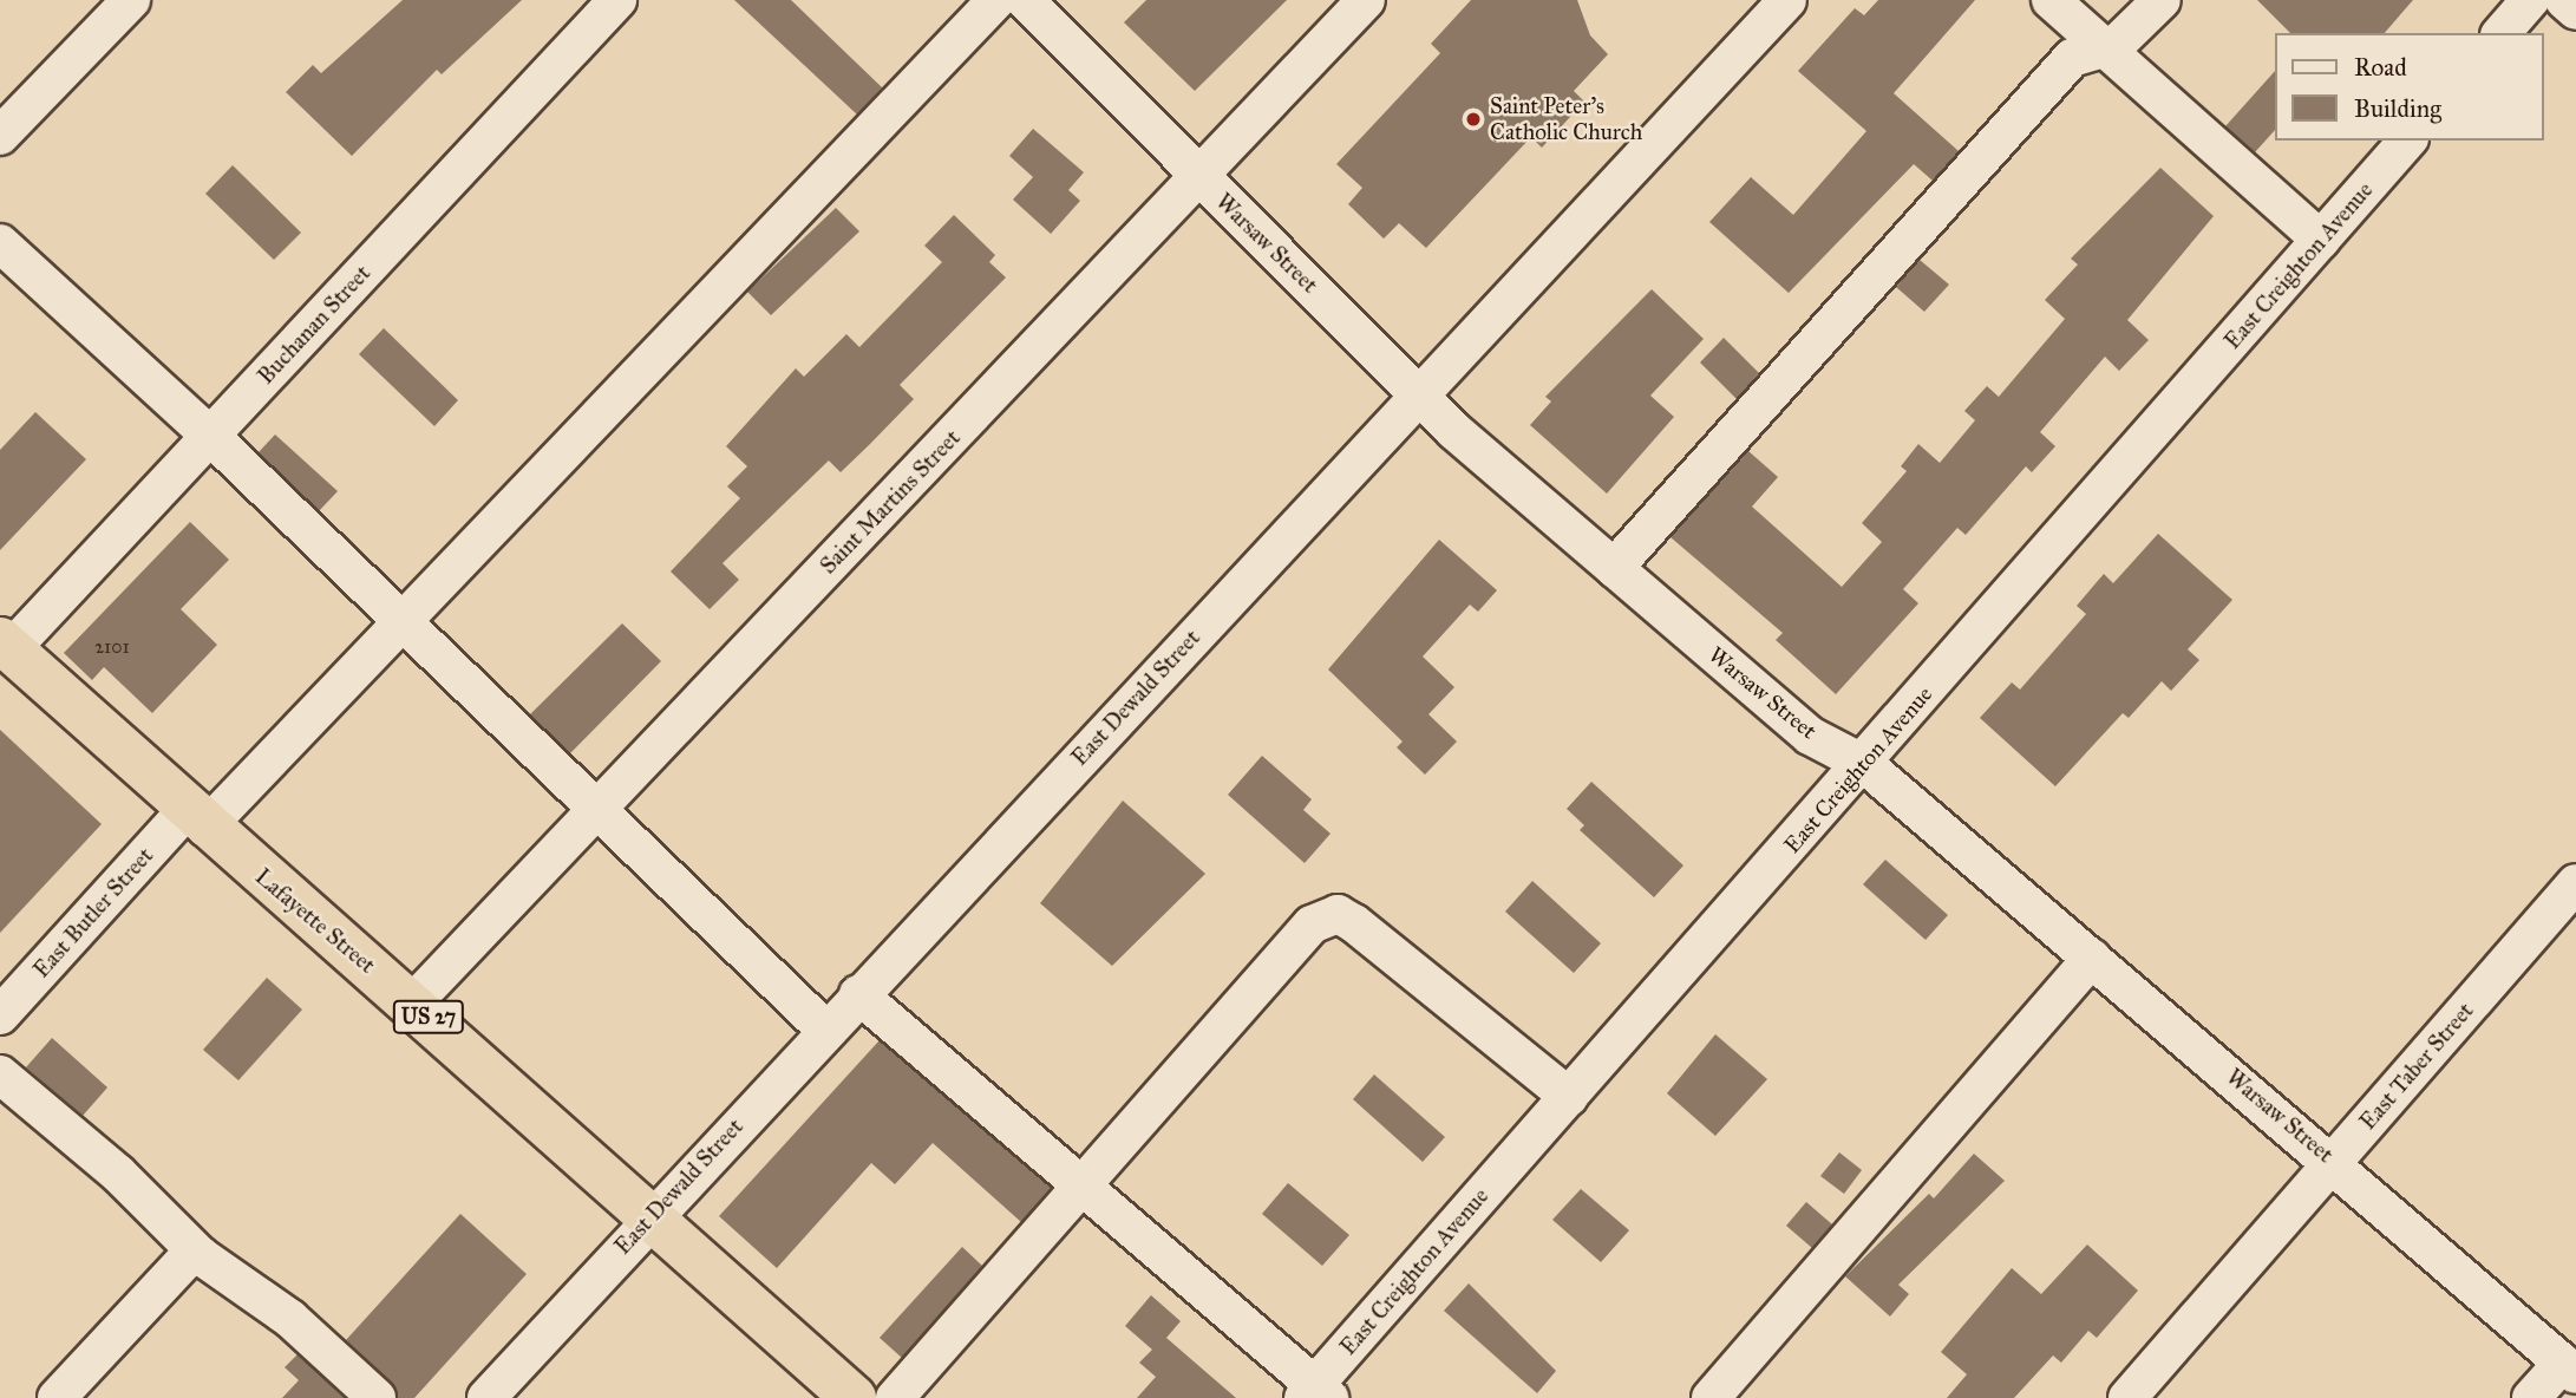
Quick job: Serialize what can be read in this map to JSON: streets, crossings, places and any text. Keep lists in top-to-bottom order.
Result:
{
  "streets": {
    "highway": ["Lafayette Street", "US 27"],
    "street": [
      "Warsaw Street",
      "East Creighton Avenue",
      "Buchanan Street",
      "Saint Martins Street",
      "East Dewald Street",
      "East Butler Street",
      "East Taber Street"
    ]
  },
  "crossings": [
    ["Warsaw Street", "East Creighton Avenue"],
    ["Warsaw Street", "Saint Martins Street"],
    ["Warsaw Street", "East Dewald Street"],
    ["Warsaw Street", "East Taber Street"],
    ["Buchanan Street", "Lafayette Street"],
    ["Saint Martins Street", "Lafayette Street"],
    ["East Dewald Street", "Lafayette Street"],
    ["East Butler Street", "Lafayette Street"]
  ],
  "places": ["Saint Peter's Catholic Church"],
  "house_numbers": ["2101"],
  "legend": ["Road", "Building"]
}
